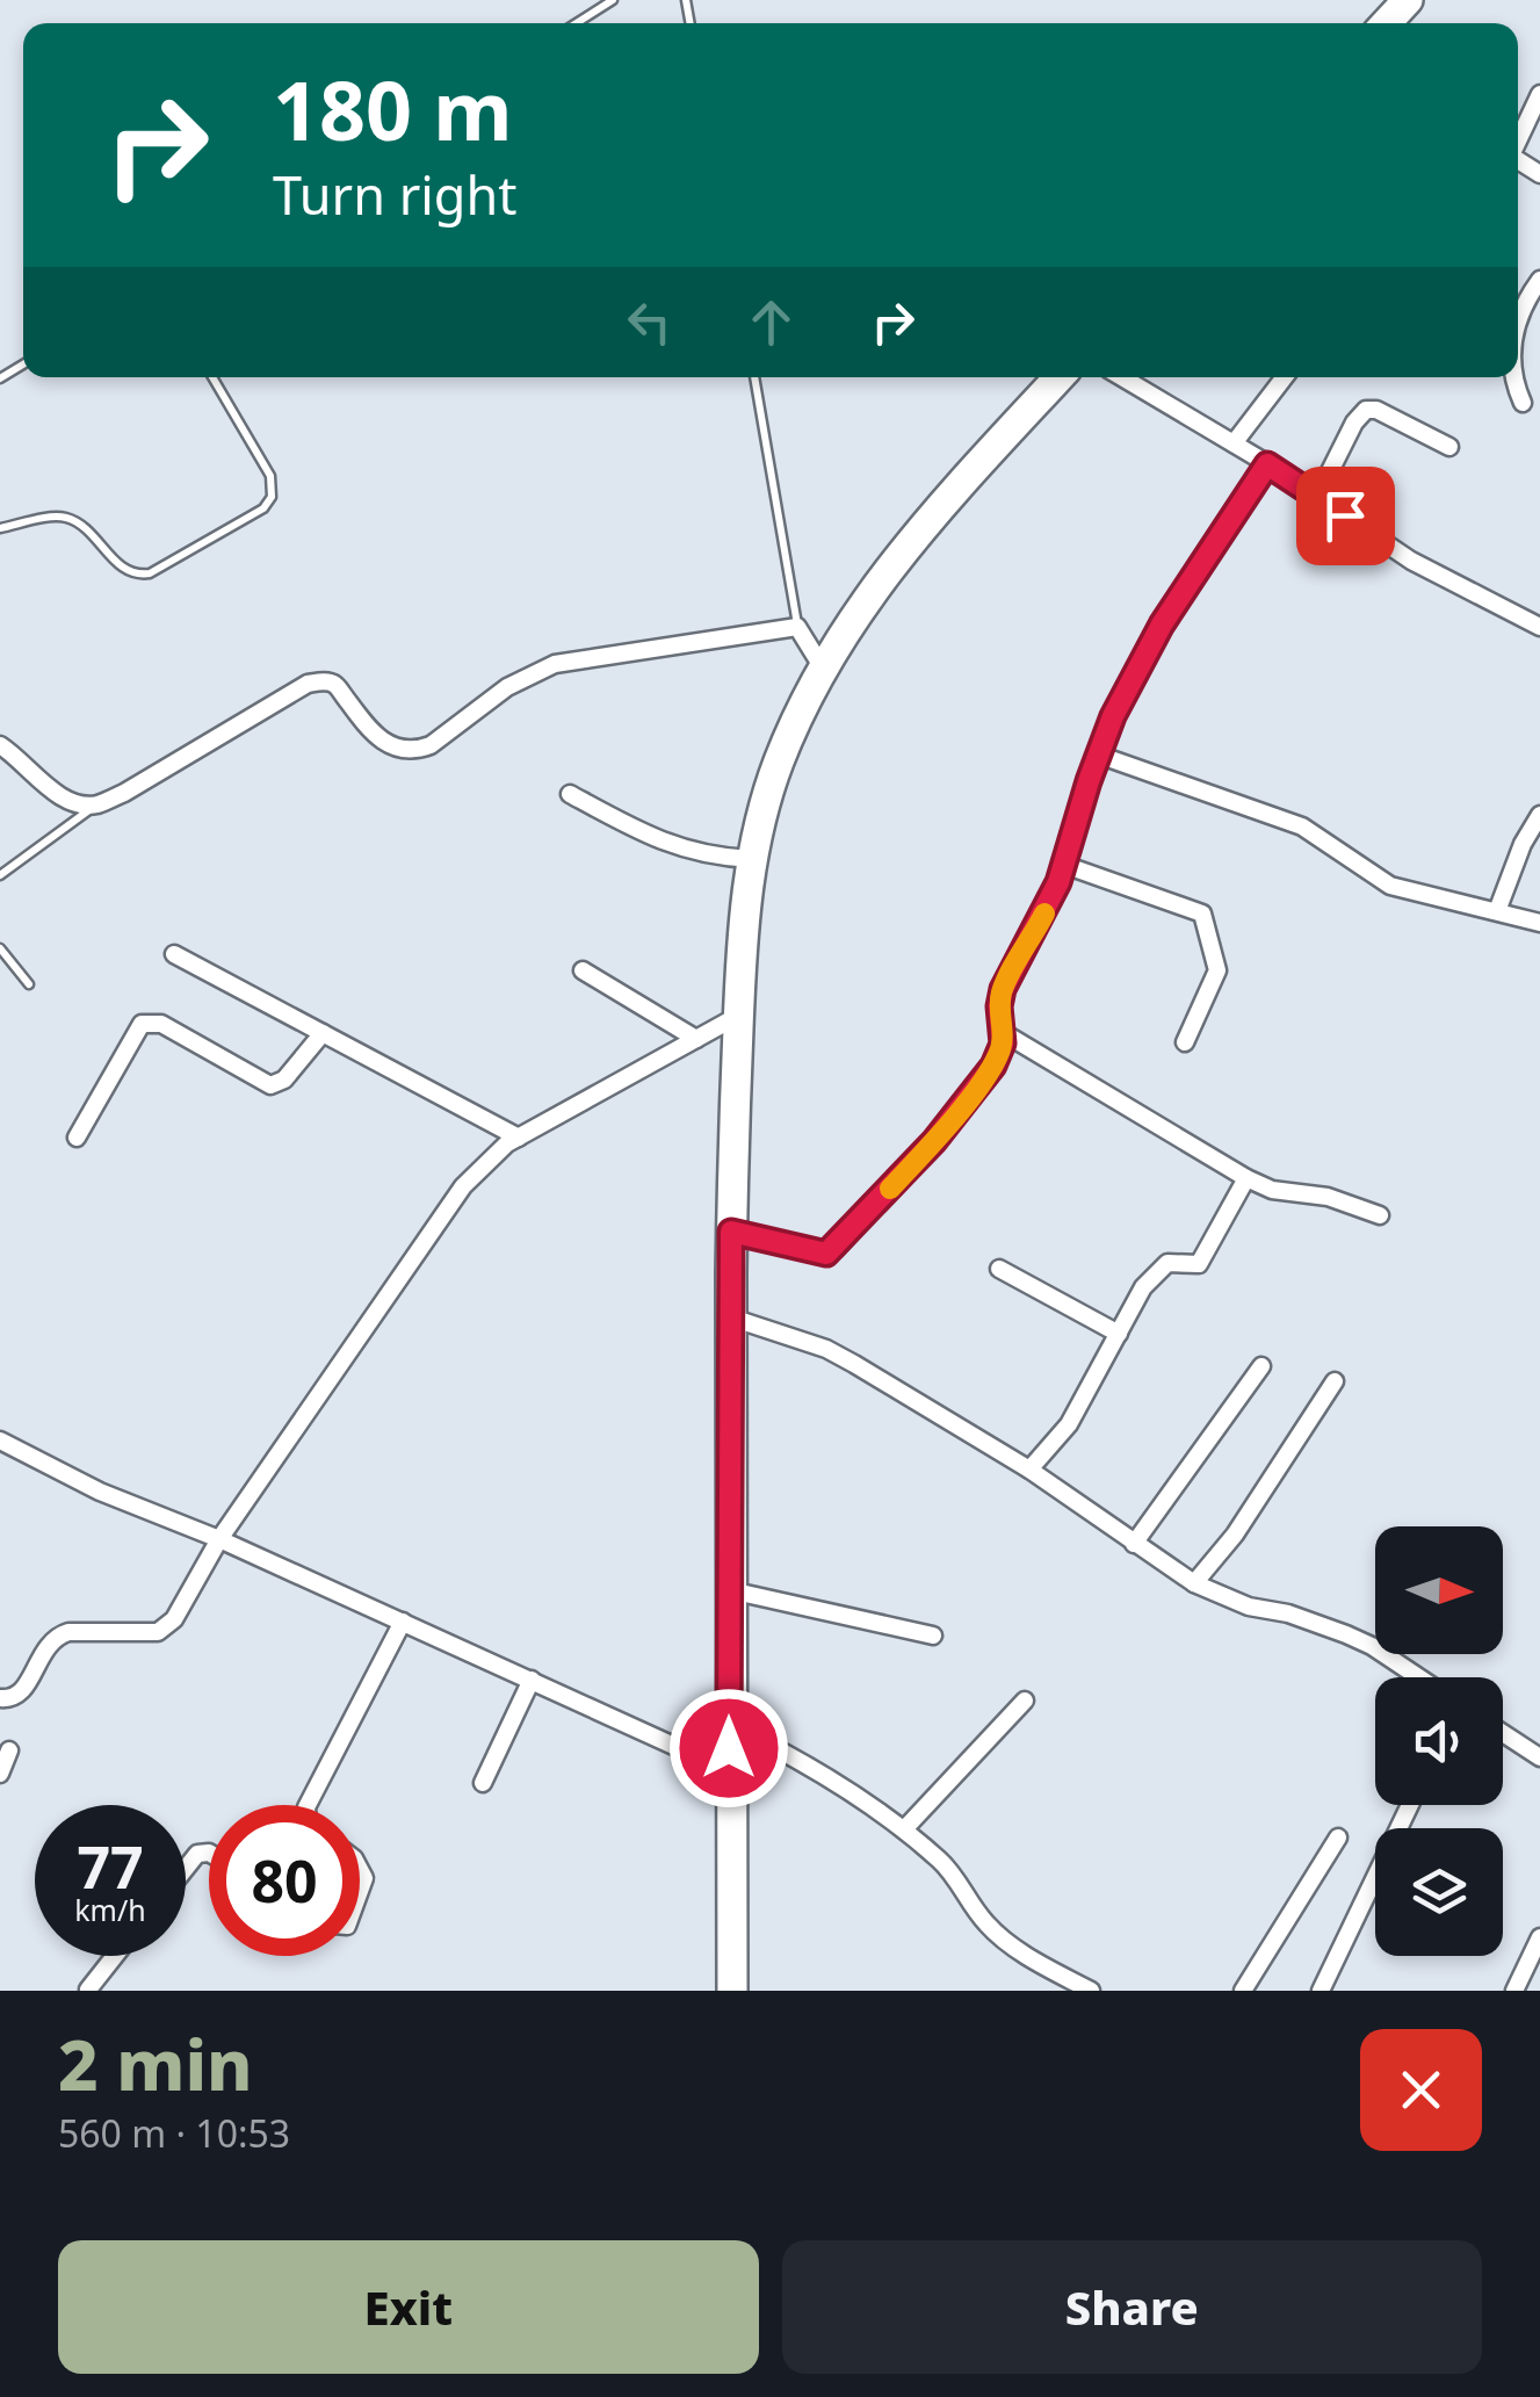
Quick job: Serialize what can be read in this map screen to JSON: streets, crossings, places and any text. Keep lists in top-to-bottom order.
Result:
{
  "north": "right",
  "page": {
    "turn": ["180 m", "Turn right"],
    "speed": "77 km/h",
    "limit": "80",
    "heading": ["2 min", "560 m · 10:53"],
    "buttons": ["Exit", "Share"]
  }
}
